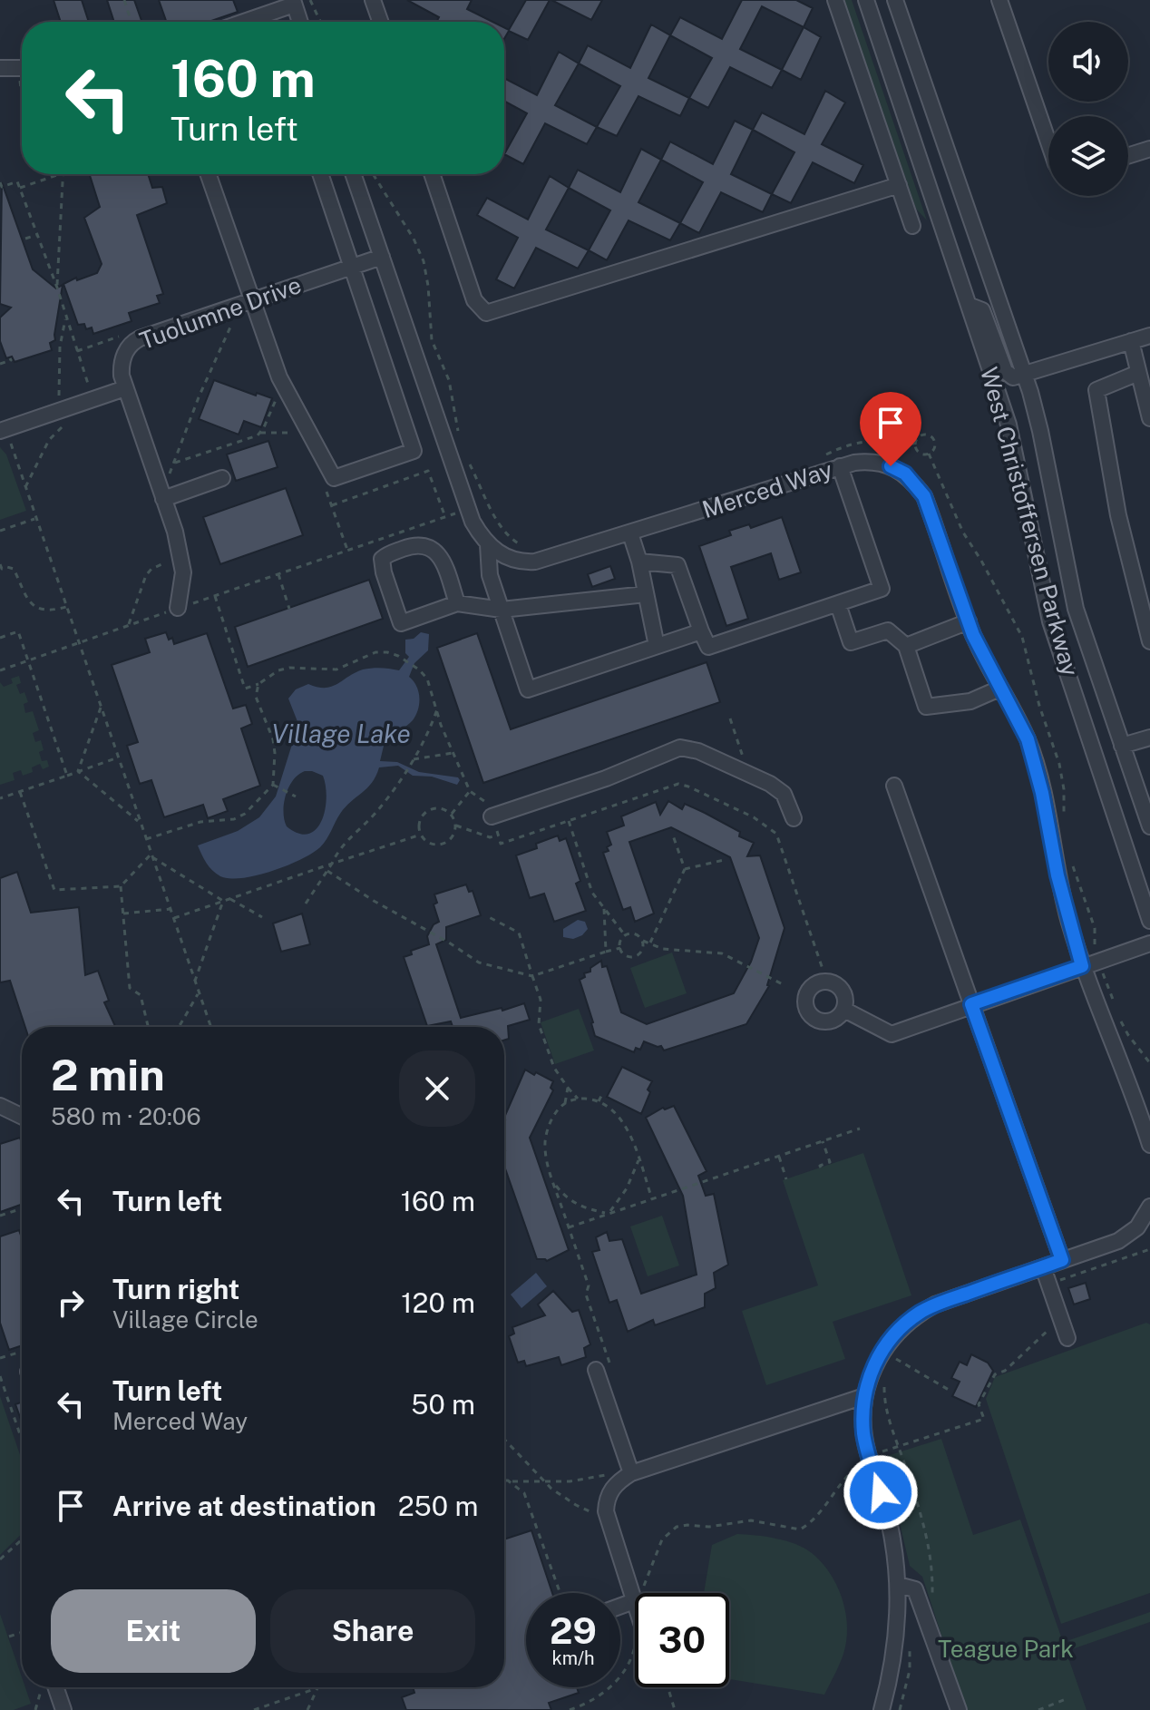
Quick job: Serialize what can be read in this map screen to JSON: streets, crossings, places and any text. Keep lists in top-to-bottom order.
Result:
{
  "streets": {
    "street": ["Tuolumne Drive", "Merced Way", "West Christoffersen Parkway"]
  },
  "water": ["Village Lake"],
  "parks": ["Teague Park"],
  "page": {
    "turn": ["160 m", "Turn left"],
    "heading": ["2 min", "580 m · 20:06"],
    "list": [
      {
        "name": "Turn left",
        "value": "160 m"
      },
      {
        "name": "Turn right",
        "note": "Village Circle",
        "value": "120 m"
      },
      {
        "name": "Turn left",
        "note": "Merced Way",
        "value": "50 m"
      },
      {
        "name": "Arrive at destination",
        "value": "250 m"
      }
    ],
    "buttons": ["Exit", "Share"],
    "speed": "29 km/h",
    "limit": "30"
  }
}
